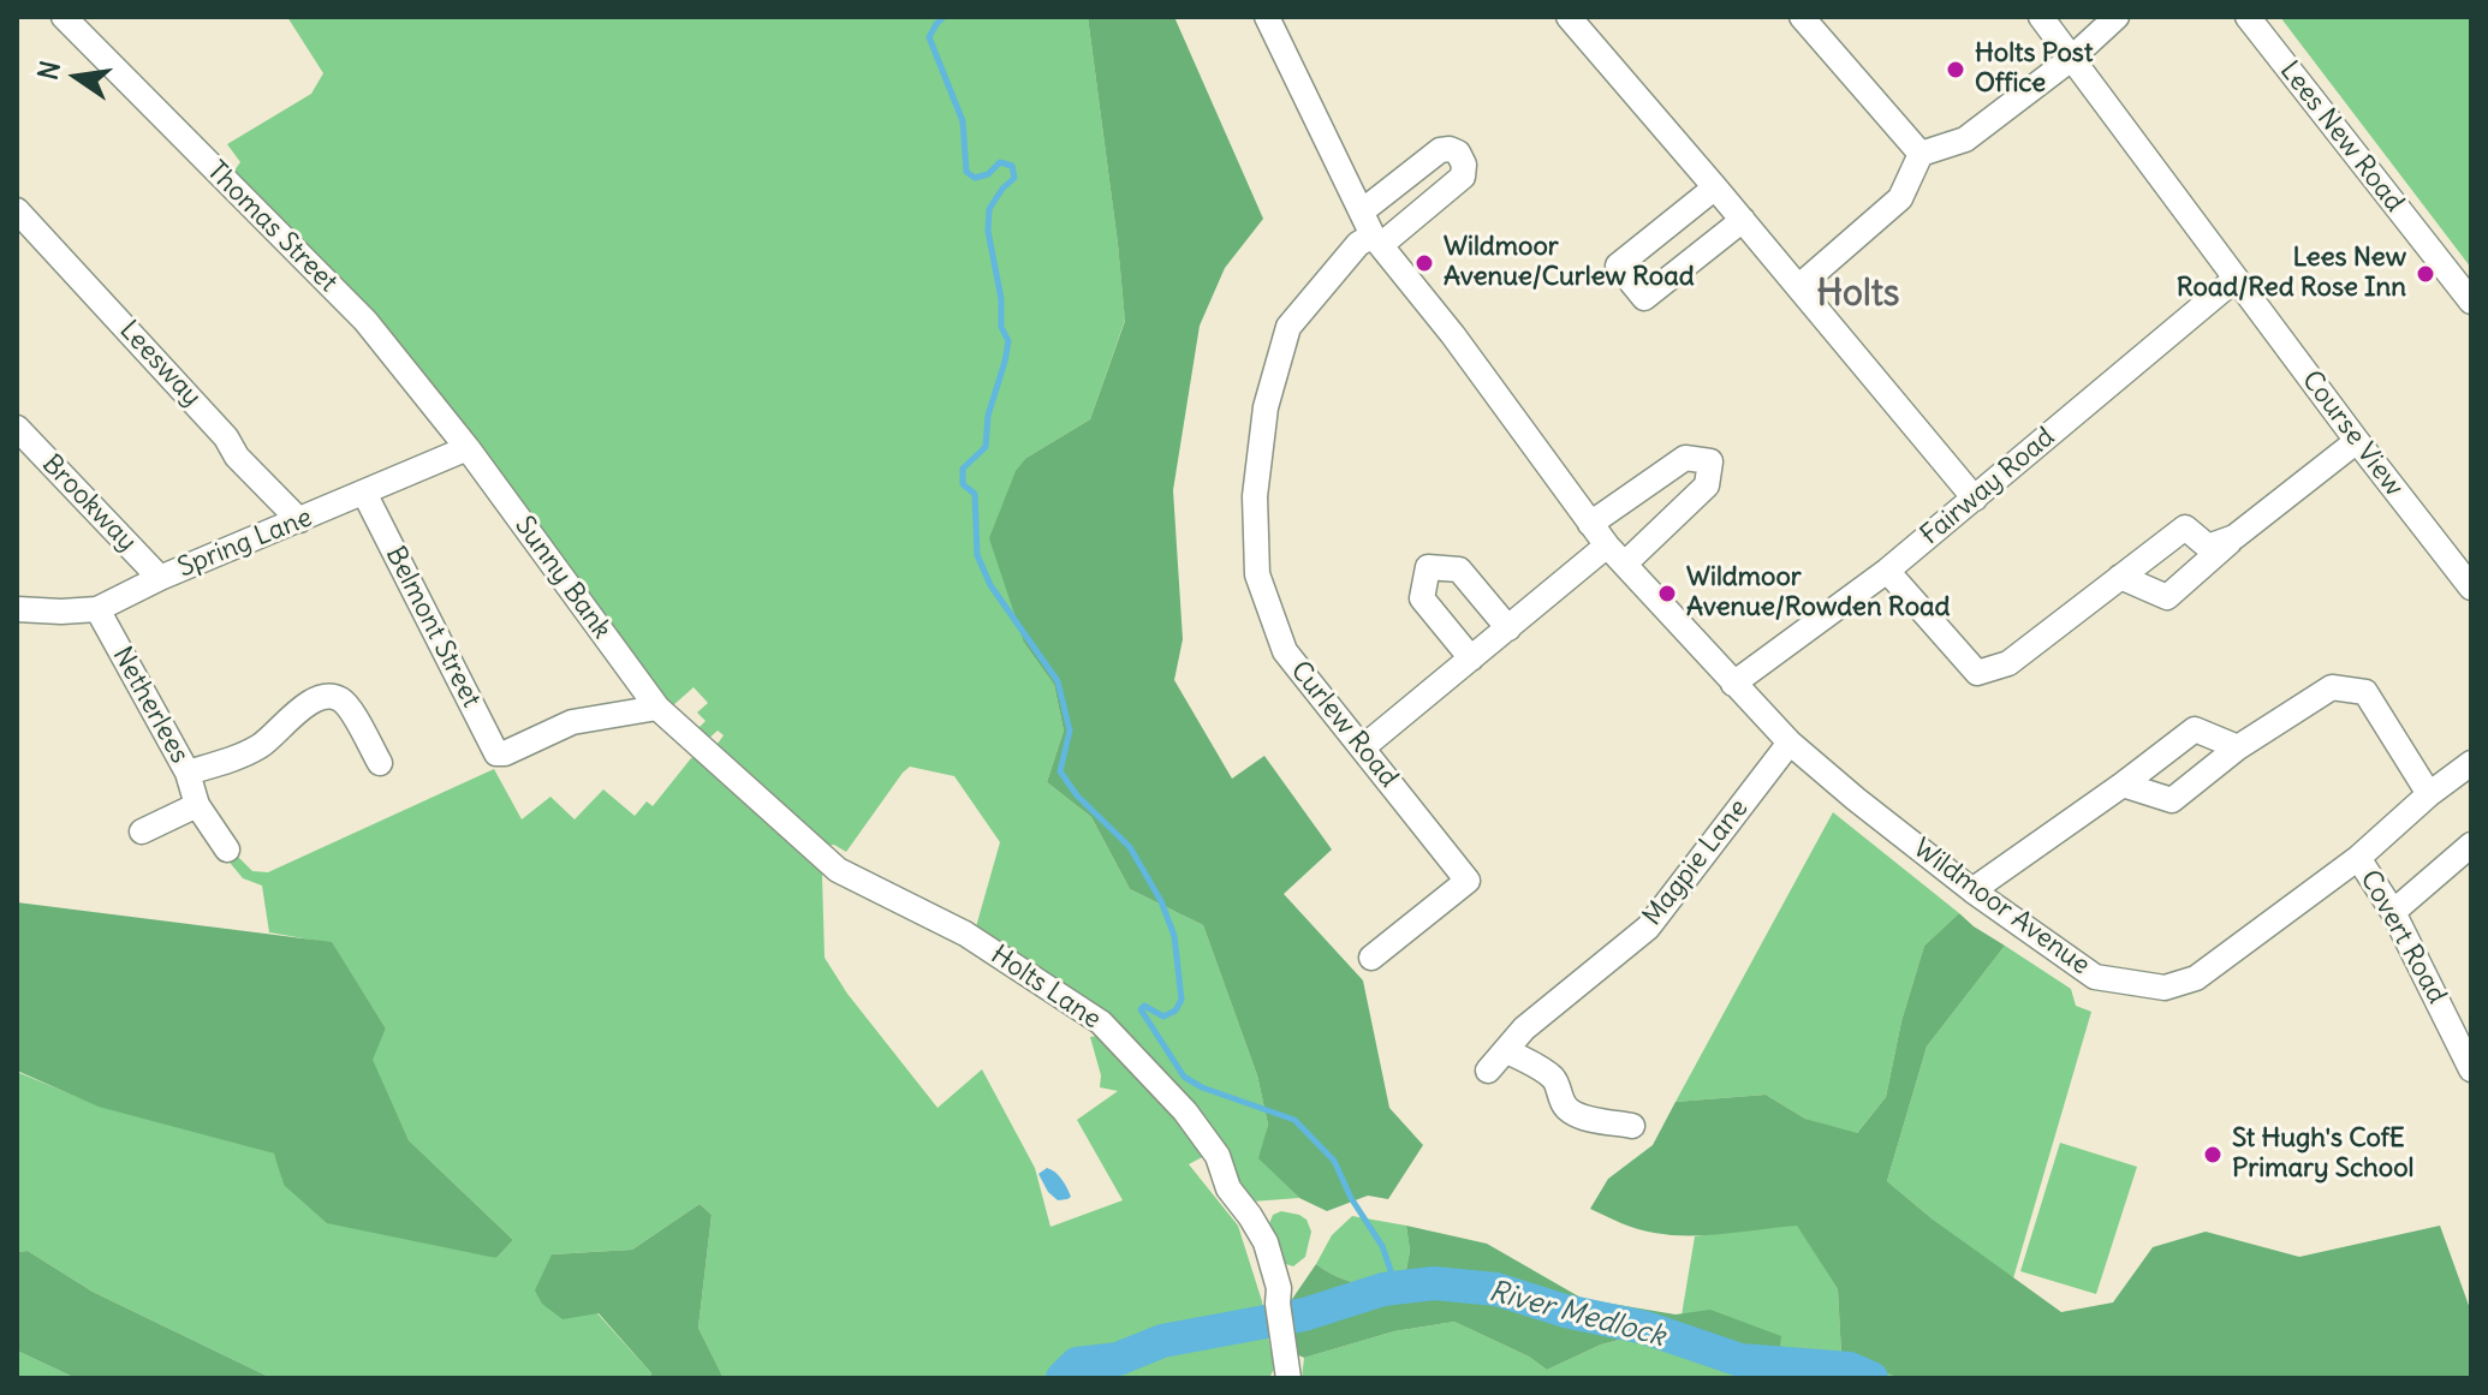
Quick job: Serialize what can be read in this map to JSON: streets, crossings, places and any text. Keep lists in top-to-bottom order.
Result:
{
  "streets": {
    "street": [
      "Lees New Road",
      "Thomas Street",
      "Leesway",
      "Course View",
      "Fairway Road",
      "Brookway",
      "Spring Lane",
      "Sunny Bank",
      "Belmont Street",
      "Netherlees",
      "Curlew Road",
      "Magpie Lane",
      "Wildmoor Avenue",
      "Covert Road",
      "Holts Lane"
    ]
  },
  "crossings": [
    ["Thomas Street", "Spring Lane"],
    ["Thomas Street", "Sunny Bank"],
    ["Leesway", "Spring Lane"],
    ["Course View", "Fairway Road"],
    ["Fairway Road", "Wildmoor Avenue"],
    ["Brookway", "Spring Lane"],
    ["Spring Lane", "Sunny Bank"],
    ["Spring Lane", "Belmont Street"],
    ["Spring Lane", "Netherlees"],
    ["Sunny Bank", "Belmont Street"],
    ["Sunny Bank", "Holts Lane"],
    ["Belmont Street", "Holts Lane"],
    ["Curlew Road", "Wildmoor Avenue"],
    ["Magpie Lane", "Wildmoor Avenue"],
    ["Wildmoor Avenue", "Covert Road"]
  ],
  "districts": ["Holts"],
  "water": ["River Medlock"],
  "places": [
    "Holts Post Office",
    "Wildmoor Avenue/Curlew Road",
    "Lees New Road/Red Rose Inn",
    "Wildmoor Avenue/Rowden Road",
    "St Hugh's CofE Primary School"
  ],
  "north": "left"
}
